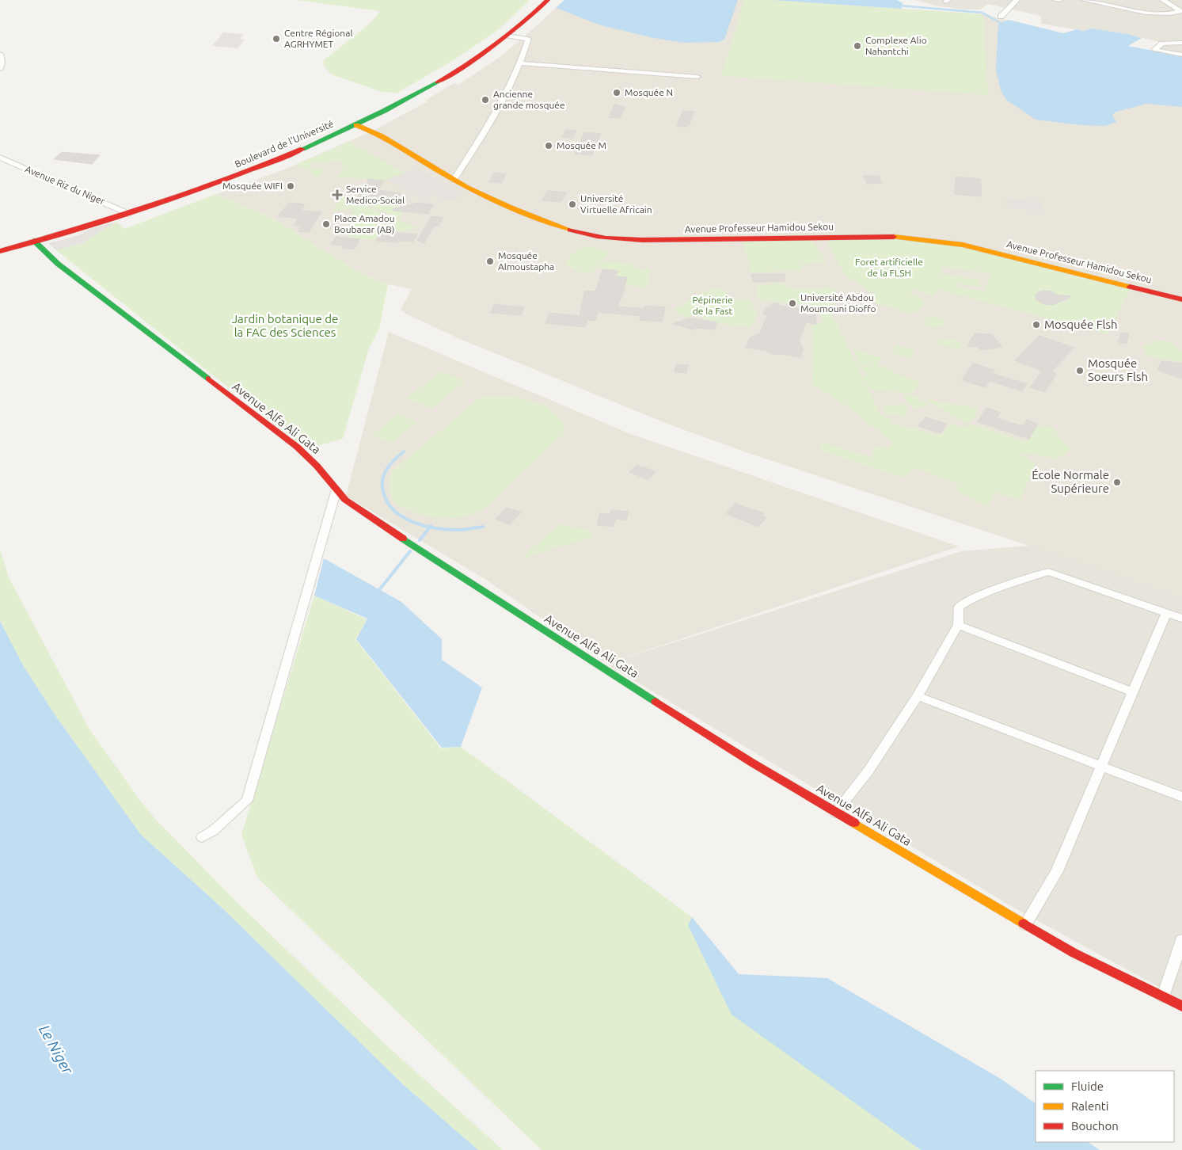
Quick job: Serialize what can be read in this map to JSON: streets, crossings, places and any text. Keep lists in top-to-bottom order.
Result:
{
  "streets": {
    "street": [
      "Boulevard de l'Université",
      "Avenue Riz du Niger",
      "Avenue Professeur Hamidou Sekou",
      "Avenue Alfa Ali Gata"
    ]
  },
  "crossings": [
    ["Boulevard de l'Université", "Avenue Riz du Niger"],
    ["Boulevard de l'Université", "Avenue Professeur Hamidou Sekou"],
    ["Boulevard de l'Université", "Avenue Alfa Ali Gata"]
  ],
  "water": ["Le Niger"],
  "parks": ["Foret artificielle de la FLSH", "Pépinerie de la Fast", "Jardin botanique de la FAC des Sciences"],
  "places": {
    "other": [
      "Centre Régional AGRHYMET",
      "Complexe Alio Nahantchi",
      "Mosquée N",
      "Ancienne grande mosquée",
      "Mosquée M",
      "Mosquée WIFI",
      "Université Virtuelle Africain",
      "Place Amadou Boubacar (AB)",
      "Mosquée Almoustapha",
      "Université Abdou Moumouni Dioffo",
      "Mosquée Flsh",
      "Mosquée Soeurs Flsh",
      "École Normale Supérieure"
    ],
    "health": ["Service Medico-Social"]
  },
  "legend": ["Fluide", "Ralenti", "Bouchon"]
}
